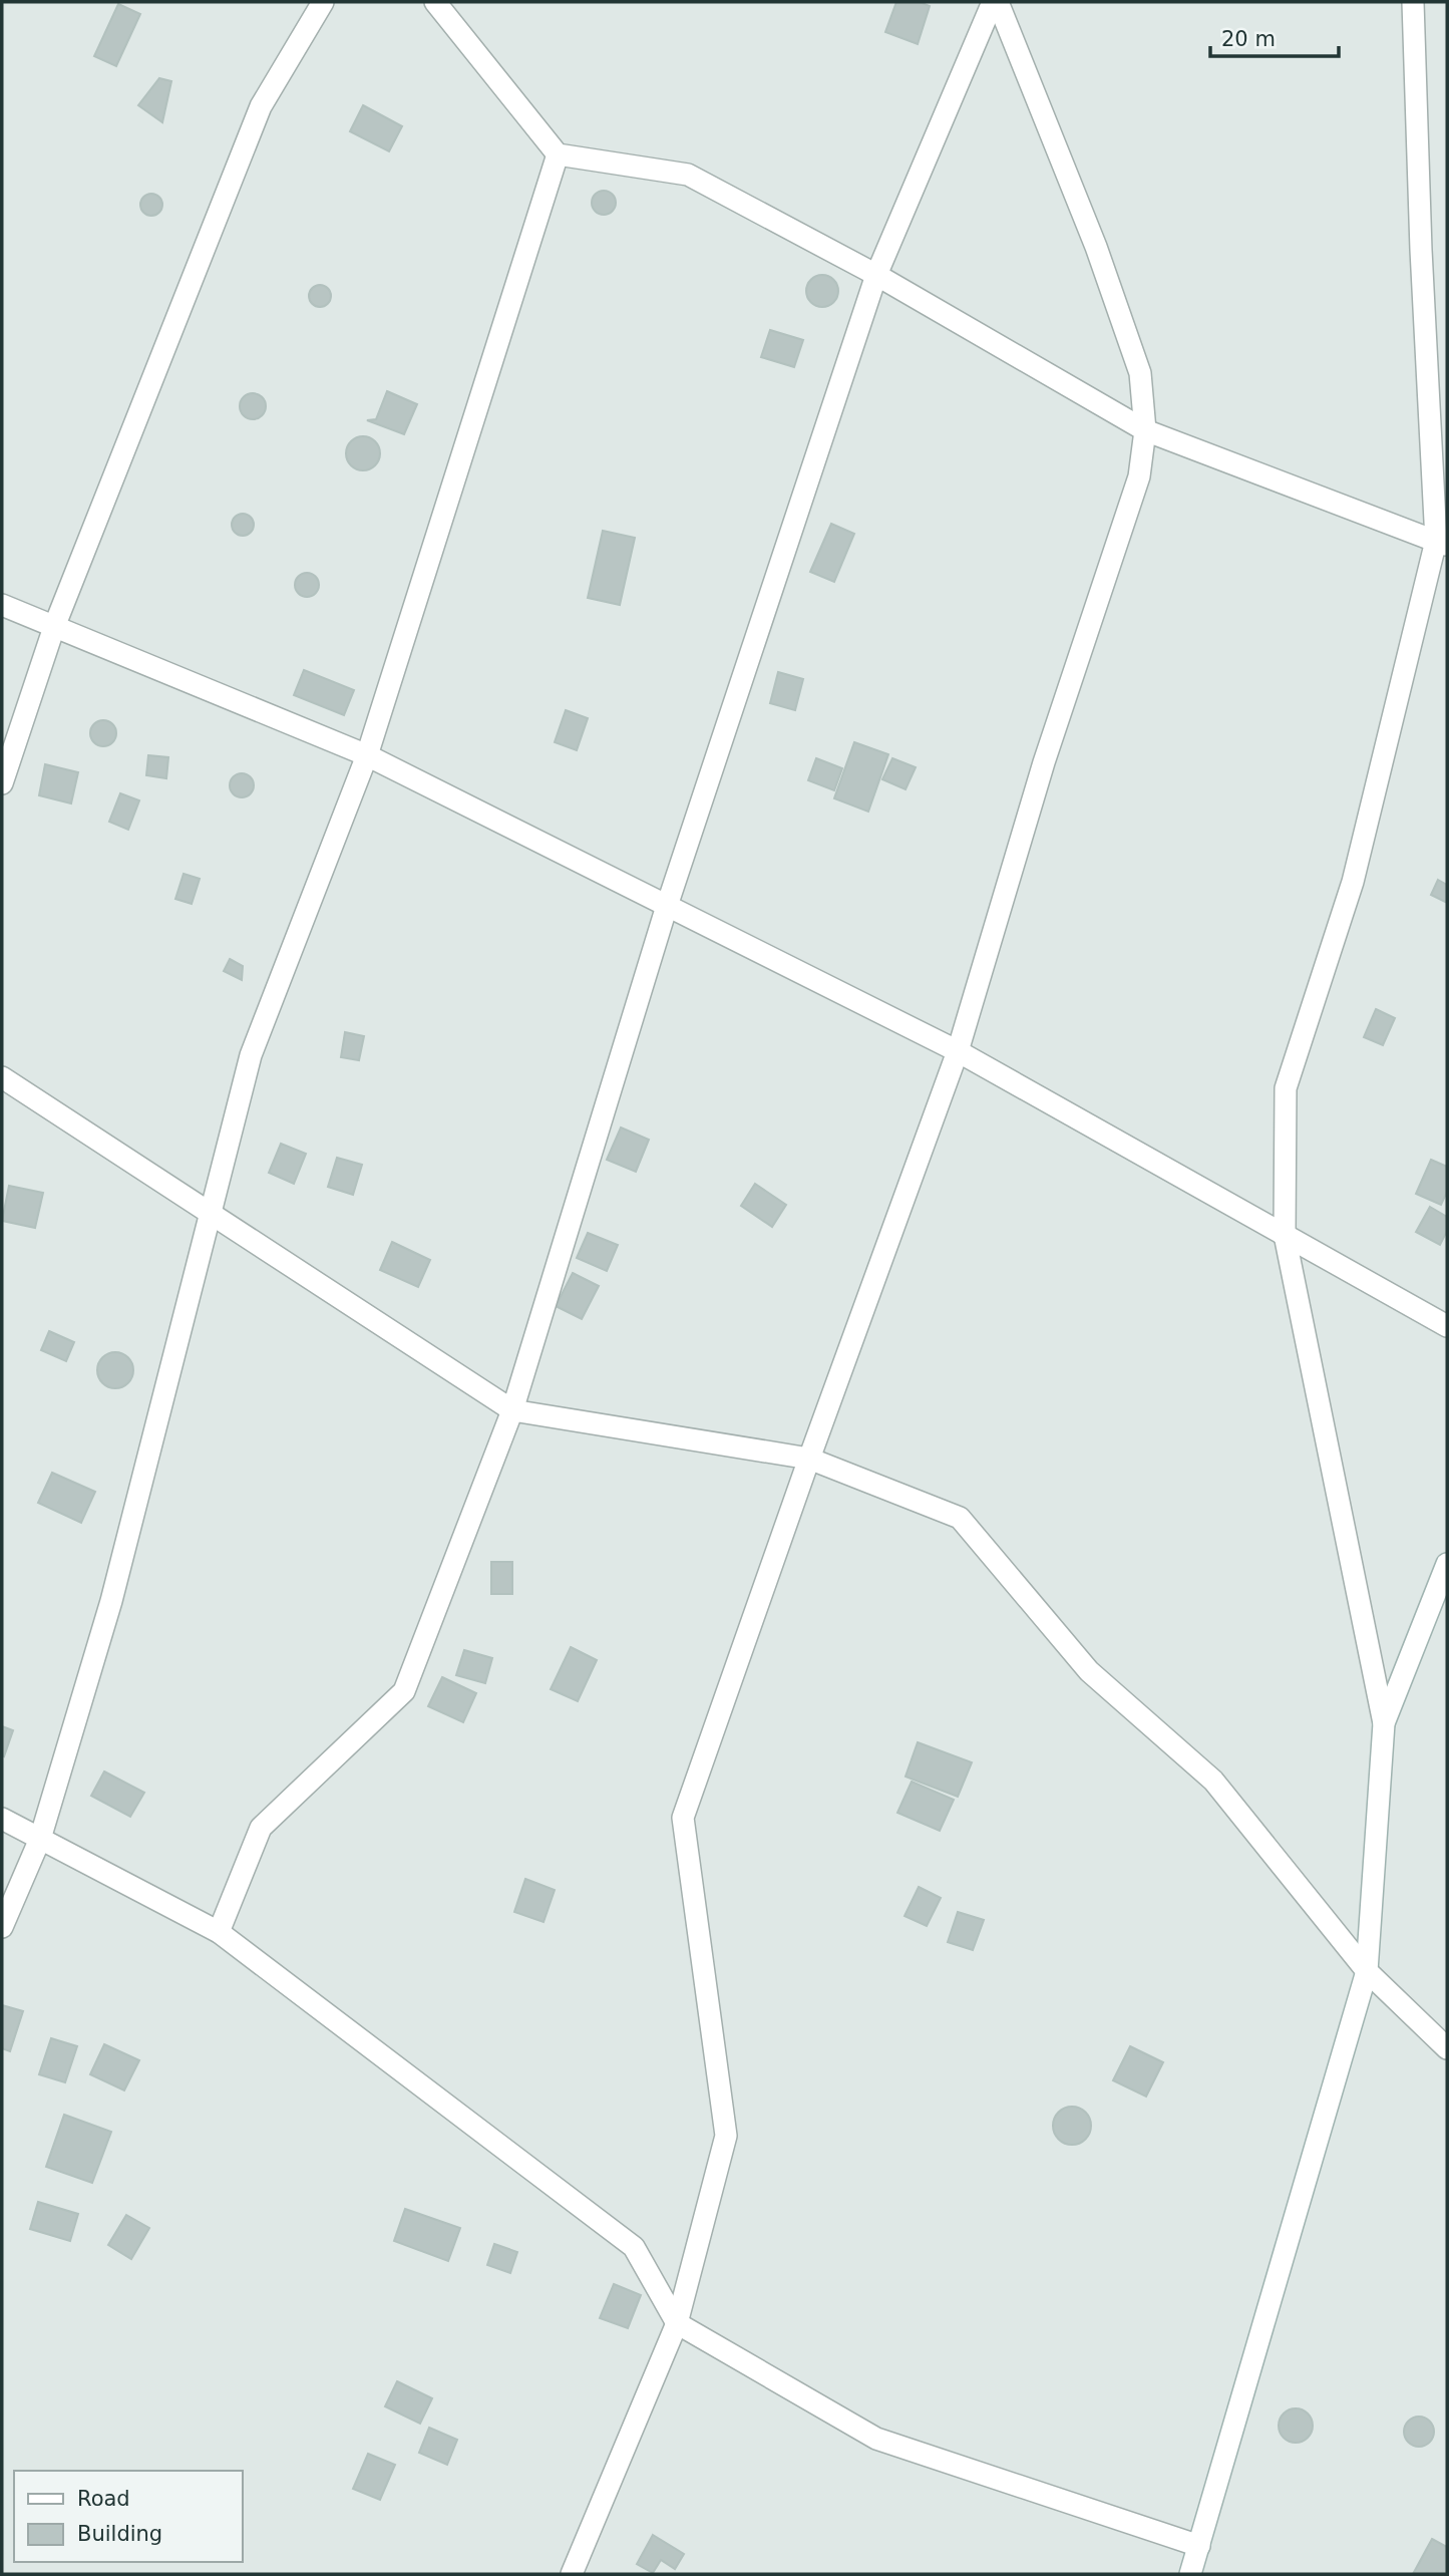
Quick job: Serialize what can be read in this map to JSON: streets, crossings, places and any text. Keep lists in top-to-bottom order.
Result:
{
  "legend": ["Road", "Building"],
  "scale_bar": "20 m"
}
